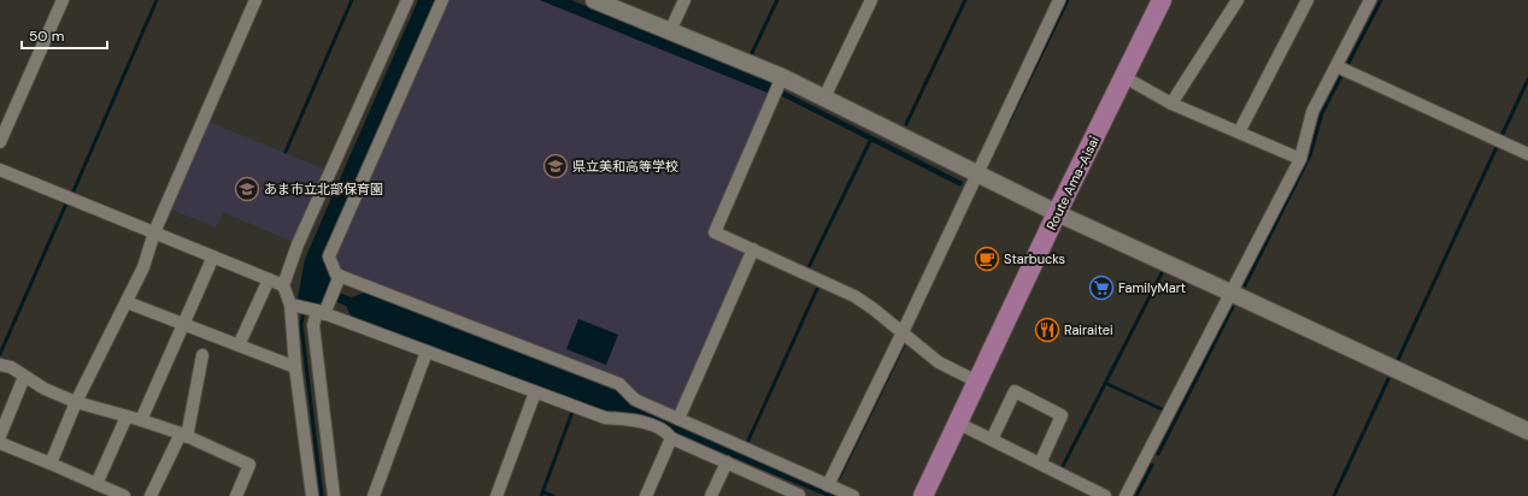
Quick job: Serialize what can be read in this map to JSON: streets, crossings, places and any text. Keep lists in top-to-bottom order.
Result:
{
  "streets": {
    "main road": ["Route Ama-Aisai"]
  },
  "places": {
    "school or university": ["県立美和高等学校", "あま市立北部保育園"],
    "cafe": ["Starbucks"],
    "supermarket": ["FamilyMart"],
    "restaurant": ["Rairaitei"]
  },
  "scale_bar": "50 m"
}
